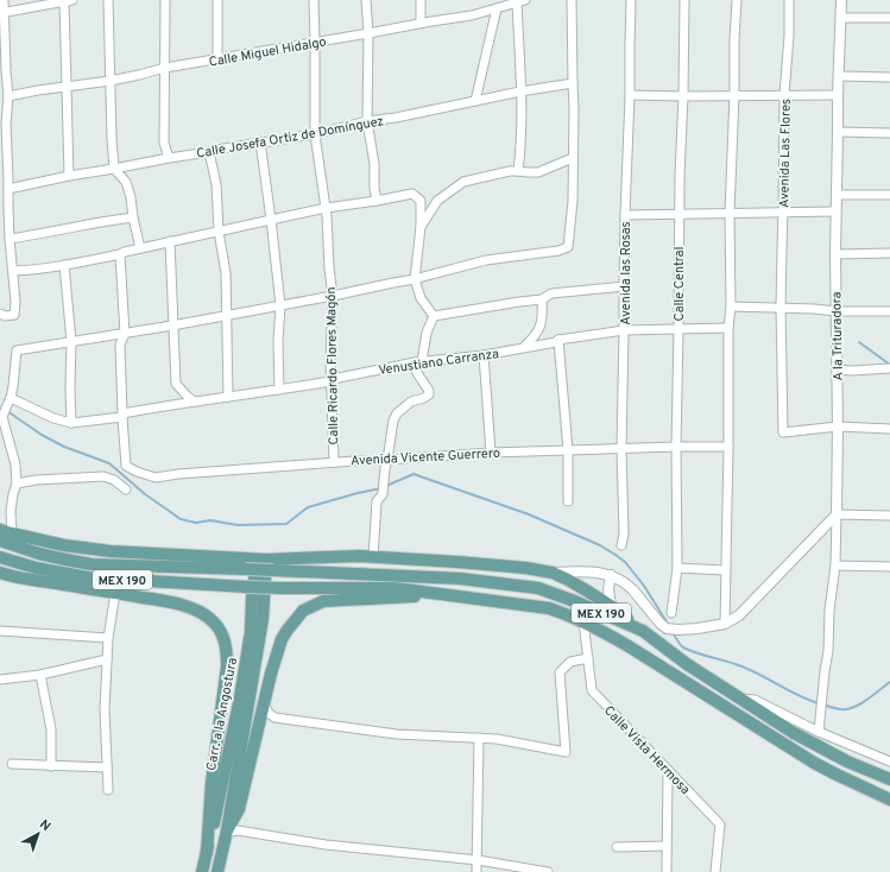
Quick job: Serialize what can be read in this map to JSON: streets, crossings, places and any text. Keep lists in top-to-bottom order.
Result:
{
  "streets": {
    "main road": ["MEX 190", "Carr. a la Angostura"],
    "street": [
      "Calle Miguel Hidalgo",
      "Calle Josefa Ortiz de Domínguez",
      "Avenida Las Flores",
      "Avenida las Rosas",
      "Calle Central",
      "A la Trituradora",
      "Venustiano Carranza",
      "Calle Ricardo Flores Magón",
      "Avenida Vicente Guerrero",
      "Calle Vista Hermosa"
    ]
  },
  "crossings": [
    ["Calle Miguel Hidalgo", "Calle Ricardo Flores Magón"],
    ["Calle Josefa Ortiz de Domínguez", "Calle Ricardo Flores Magón"],
    ["Avenida Las Flores", "A la Trituradora"],
    ["Avenida las Rosas", "Venustiano Carranza"],
    ["Avenida las Rosas", "Avenida Vicente Guerrero"],
    ["Calle Central", "Venustiano Carranza"],
    ["Calle Central", "Avenida Vicente Guerrero"],
    ["Venustiano Carranza", "Calle Ricardo Flores Magón"],
    ["Venustiano Carranza", "Avenida Vicente Guerrero"],
    ["Calle Ricardo Flores Magón", "Avenida Vicente Guerrero"],
    ["MEX 190", "Calle Vista Hermosa"]
  ],
  "north": "top right"
}
